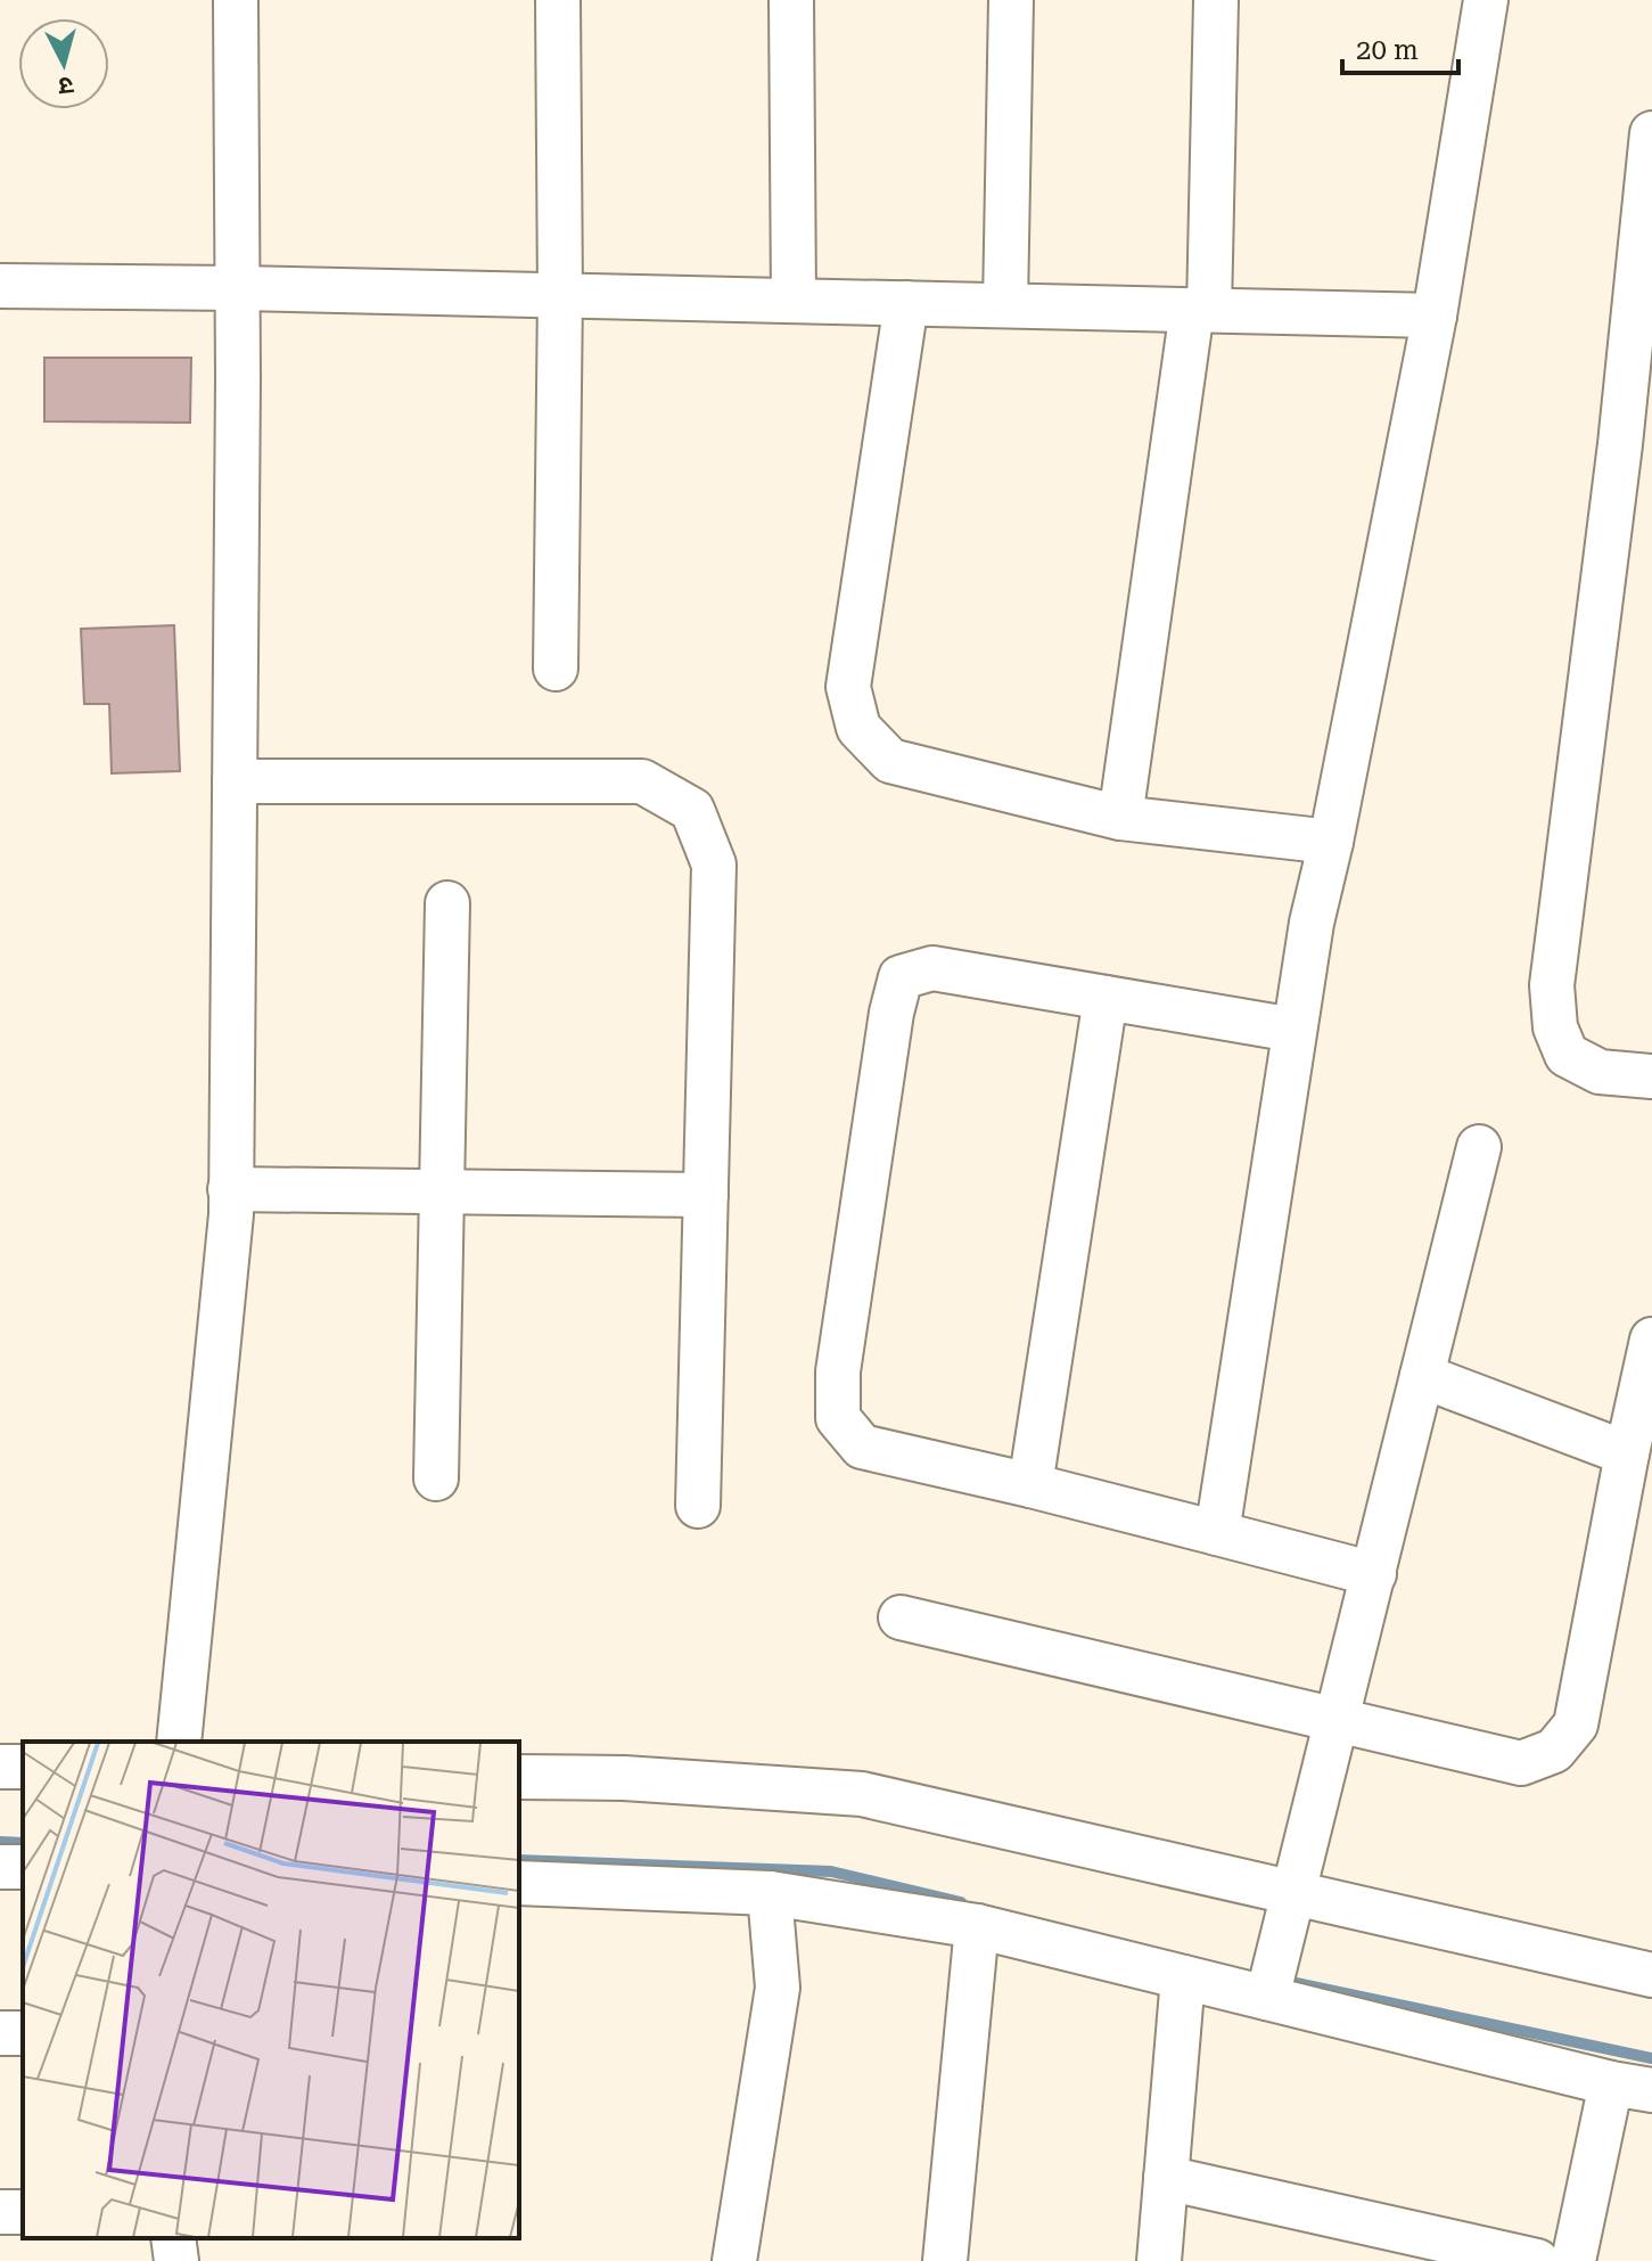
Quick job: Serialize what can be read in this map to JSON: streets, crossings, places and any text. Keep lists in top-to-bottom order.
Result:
{
  "scale_bar": "20 m",
  "north": "bottom"
}
